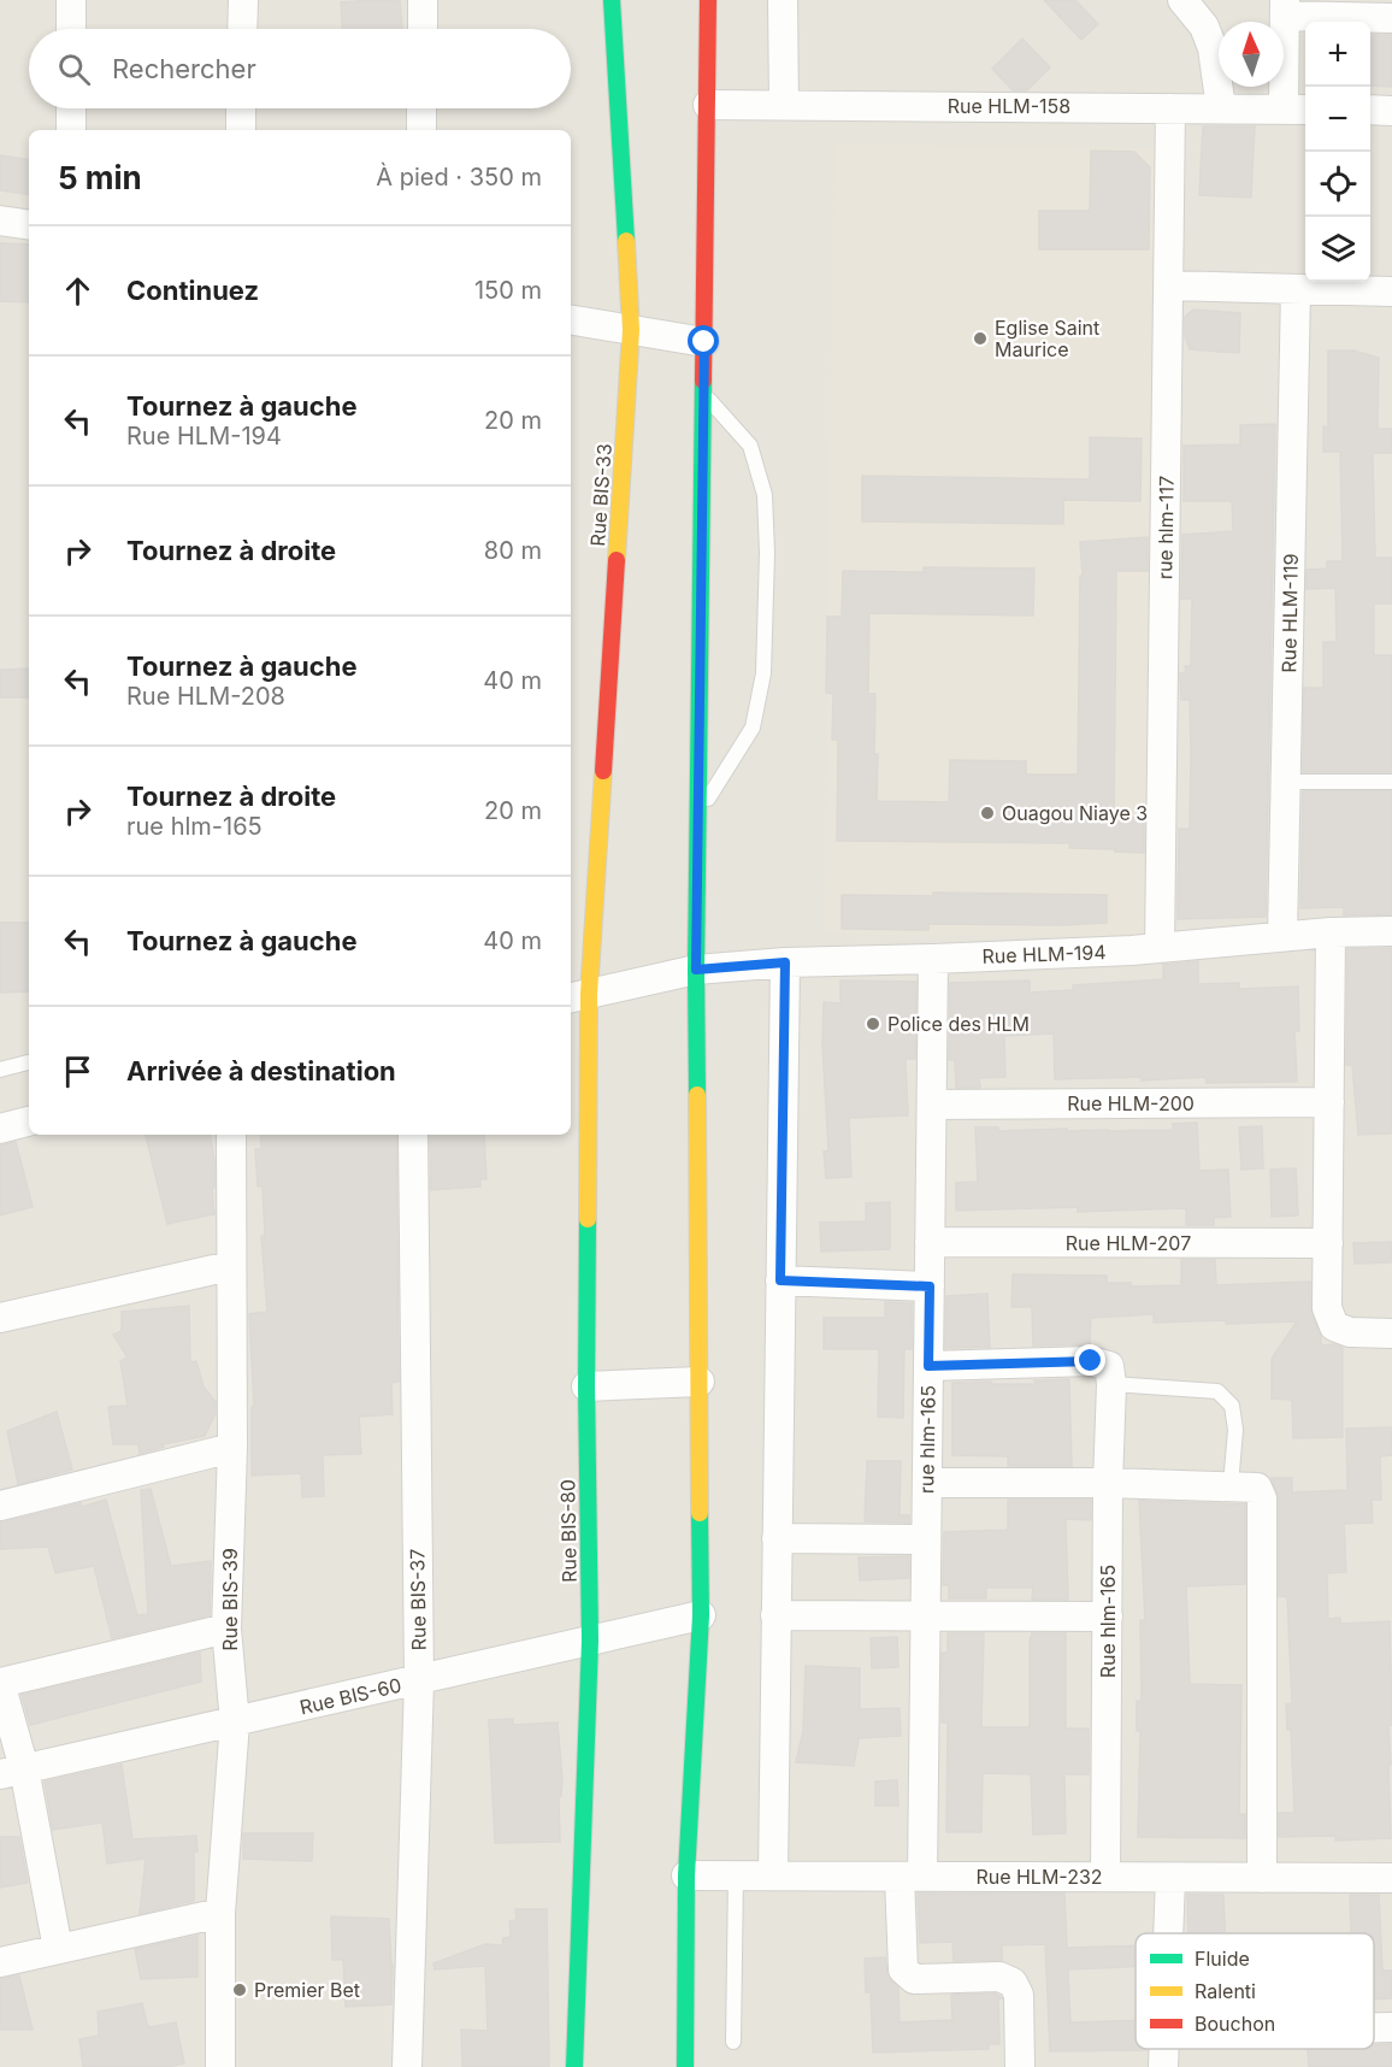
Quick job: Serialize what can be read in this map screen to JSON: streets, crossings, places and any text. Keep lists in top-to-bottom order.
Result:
{
  "streets": {
    "street": [
      "Rue HLM-158",
      "Rue BIS-33",
      "rue hlm-117",
      "Rue HLM-119",
      "Rue HLM-194",
      "Rue HLM-200",
      "Rue HLM-207",
      "rue hlm-165",
      "Rue BIS-80",
      "Rue BIS-39",
      "Rue BIS-37",
      "Rue hlm-165",
      "Rue BIS-60",
      "Rue HLM-232"
    ]
  },
  "crossings": [
    ["Rue HLM-158", "rue hlm-117"],
    ["Rue BIS-33", "Rue HLM-194"],
    ["Rue BIS-33", "Rue BIS-80"],
    ["rue hlm-117", "Rue HLM-194"],
    ["Rue HLM-119", "Rue HLM-194"],
    ["Rue HLM-194", "rue hlm-165"],
    ["Rue HLM-194", "Rue BIS-80"],
    ["Rue HLM-200", "rue hlm-165"],
    ["Rue HLM-207", "rue hlm-165"],
    ["rue hlm-165", "Rue HLM-232"],
    ["Rue BIS-80", "Rue BIS-60"],
    ["Rue BIS-39", "Rue BIS-60"],
    ["Rue BIS-37", "Rue BIS-60"],
    ["Rue hlm-165", "Rue HLM-232"]
  ],
  "places": [
    "Eglise Saint Maurice",
    "Ouagou Niaye 3",
    "Police des HLM",
    "Premier Bet"
  ],
  "legend": ["Fluide", "Ralenti", "Bouchon"],
  "north": "top",
  "page": {
    "map_buttons": ["+", "−"],
    "search": "Rechercher",
    "heading": ["5 min", "À pied · 350 m"],
    "list": [
      ["Continuez", "150 m"],
      ["Tournez à gauche", "Rue HLM-194", "20 m"],
      ["Tournez à droite", "80 m"],
      ["Tournez à gauche", "Rue HLM-208", "40 m"],
      ["Tournez à droite", "rue hlm-165", "20 m"],
      ["Tournez à gauche", "40 m"],
      "Arrivée à destination"
    ]
  }
}
